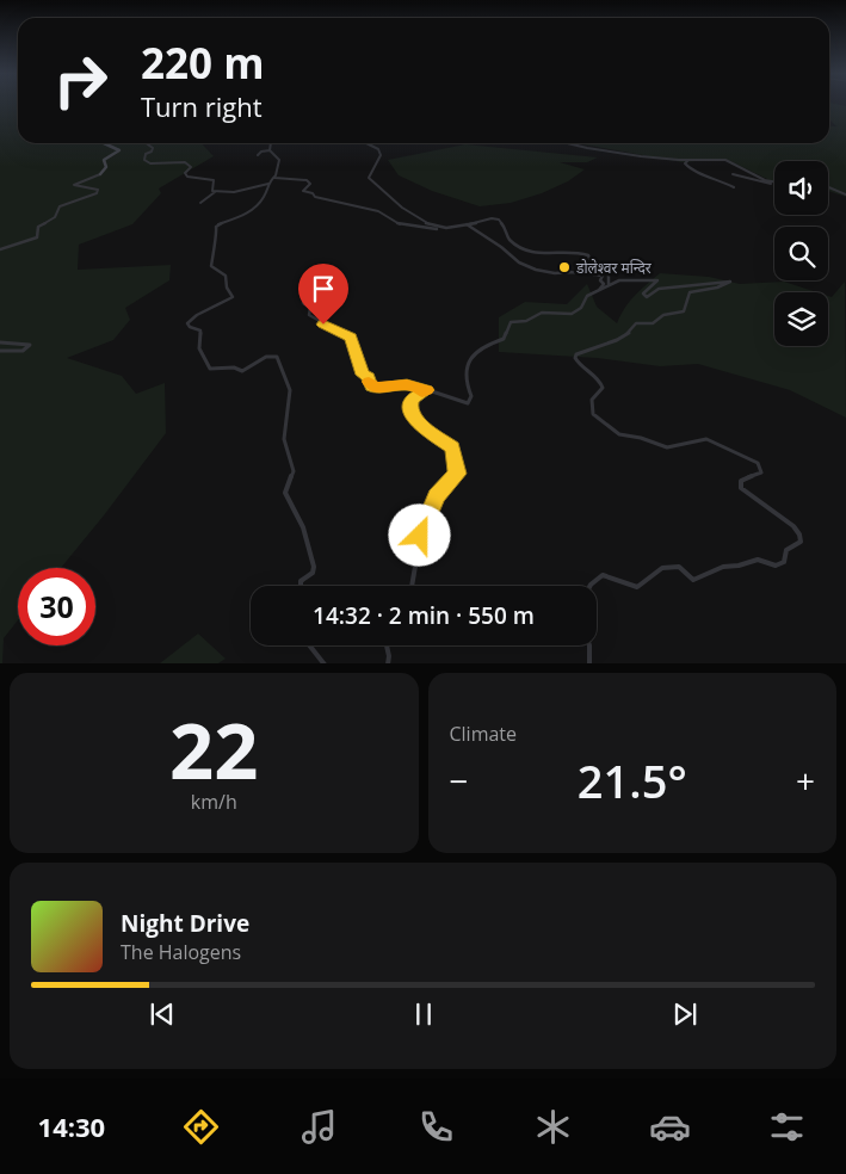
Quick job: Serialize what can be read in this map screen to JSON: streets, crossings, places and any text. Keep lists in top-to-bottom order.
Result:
{
  "places": ["डोलेश्‍वर मन्दिर"],
  "page": {
    "turn": ["220 m", "Turn right"],
    "limit": "30",
    "trip": "14:32 · 2 min · 550 m",
    "tile": [
      ["22", "km/h"],
      "Climate"
    ],
    "heat": ["−", "21.5°", "+"],
    "song": ["Night Drive", "The Halogens"],
    "tabs": "14:30"
  }
}
